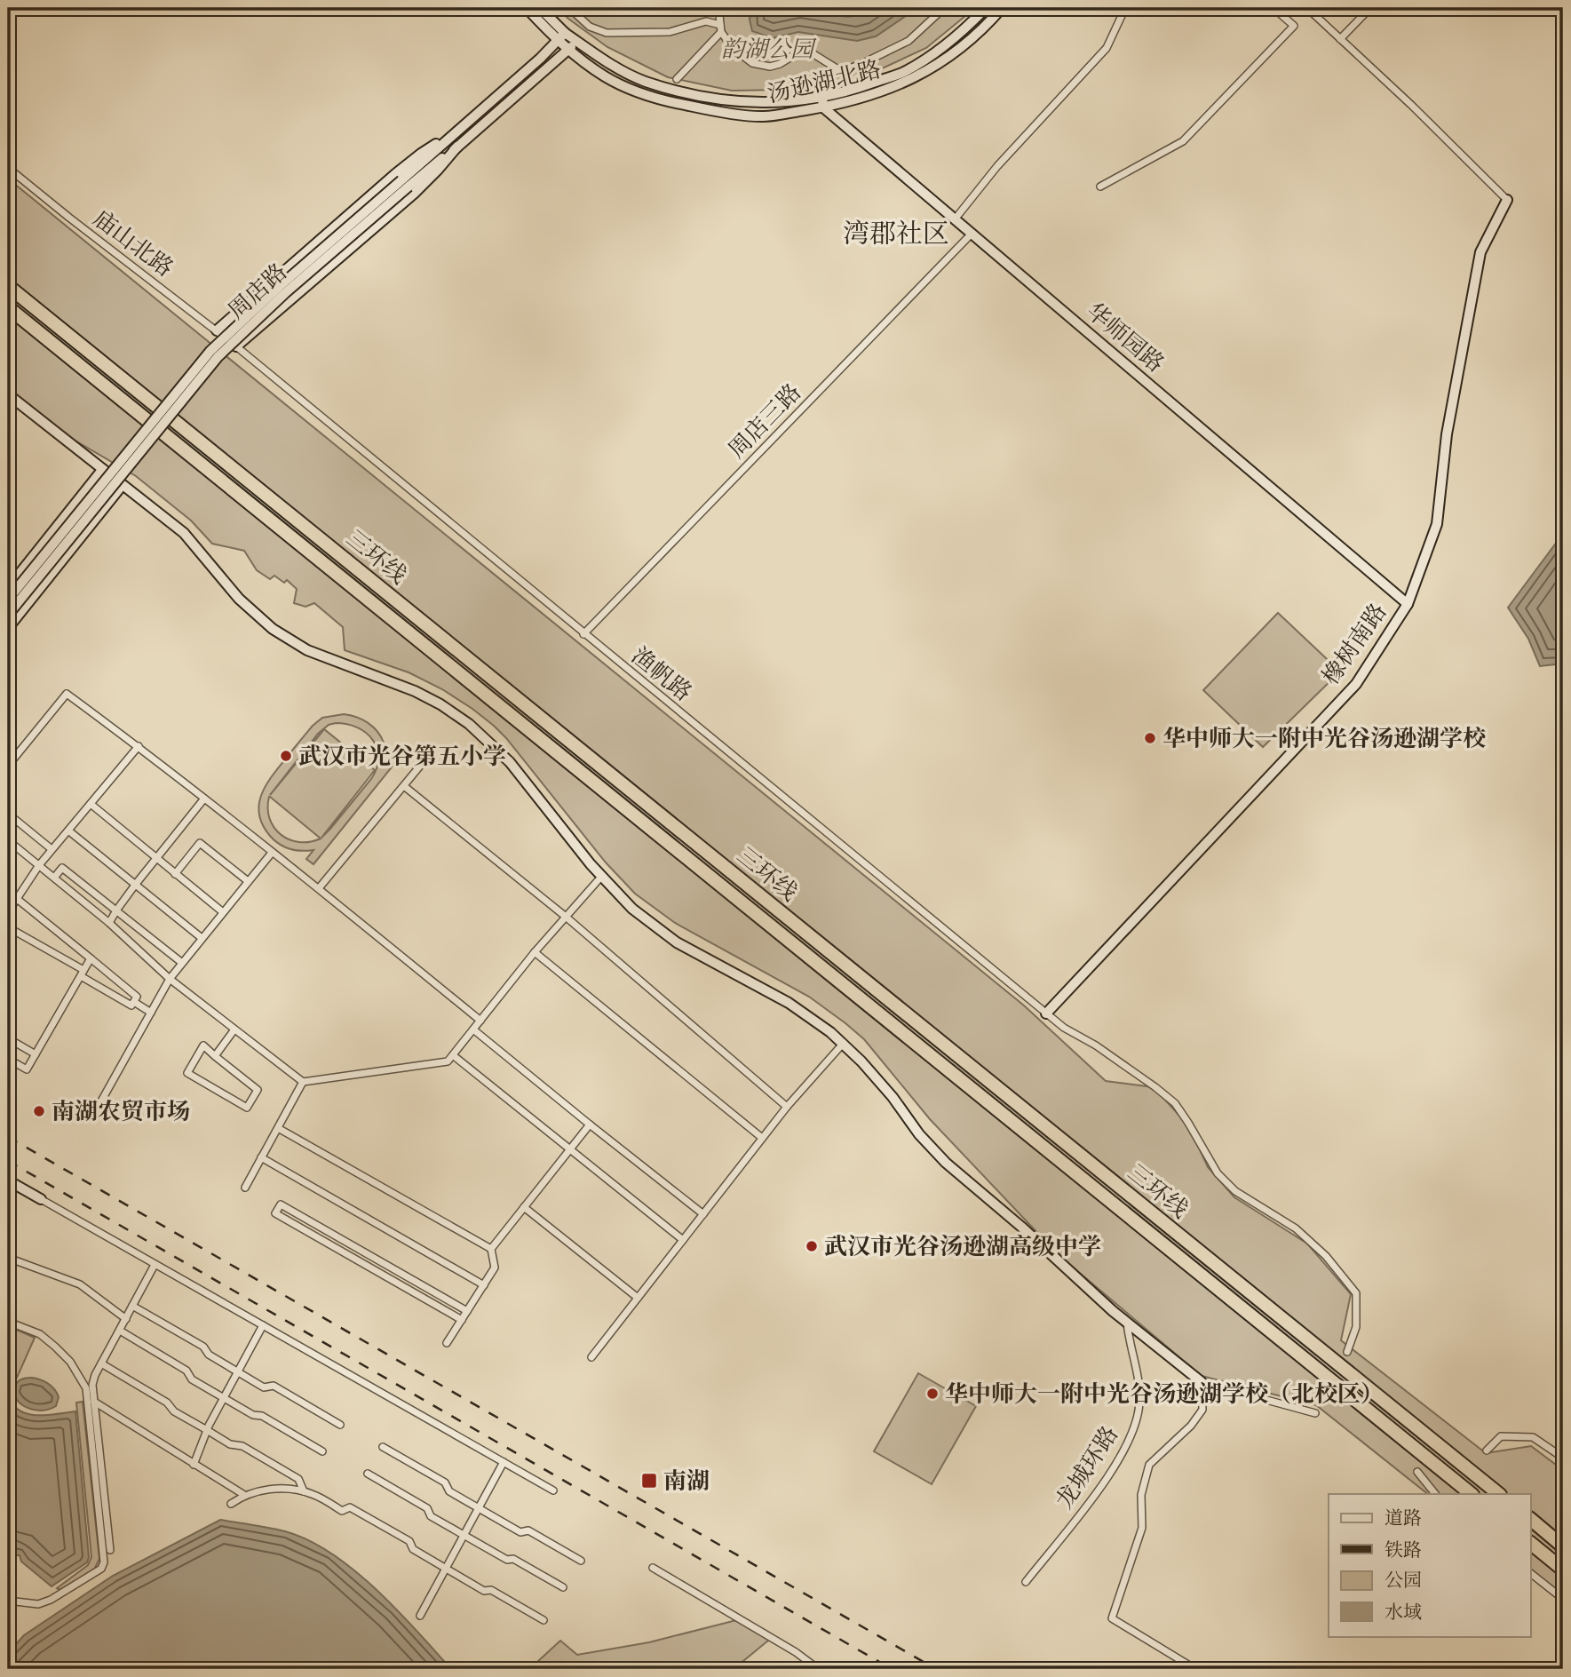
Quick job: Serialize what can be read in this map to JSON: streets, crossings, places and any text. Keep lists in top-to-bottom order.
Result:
{
  "streets": {
    "highway": ["三环线"],
    "street": [
      "汤逊湖北路",
      "庙山北路",
      "周店路",
      "华师园路",
      "周店三路",
      "橡树南路",
      "渔帆路",
      "龙城环路"
    ]
  },
  "crossings": [
    ["汤逊湖北路", "周店路"],
    ["汤逊湖北路", "华师园路"],
    ["庙山北路", "渔帆路"],
    ["华师园路", "周店三路"],
    ["华师园路", "橡树南路"],
    ["周店三路", "渔帆路"],
    ["橡树南路", "渔帆路"]
  ],
  "districts": ["湾郡社区"],
  "parks": ["韵湖公园"],
  "places": {
    "other": [
      "华中师大一附中光谷汤逊湖学校",
      "武汉市光谷第五小学",
      "南湖农贸市场",
      "武汉市光谷汤逊湖高级中学",
      "华中师大一附中光谷汤逊湖学校（北校区）"
    ],
    "transit": ["南湖"]
  },
  "legend": [
    "道路",
    "铁路",
    "公园",
    "水域"
  ]
}
